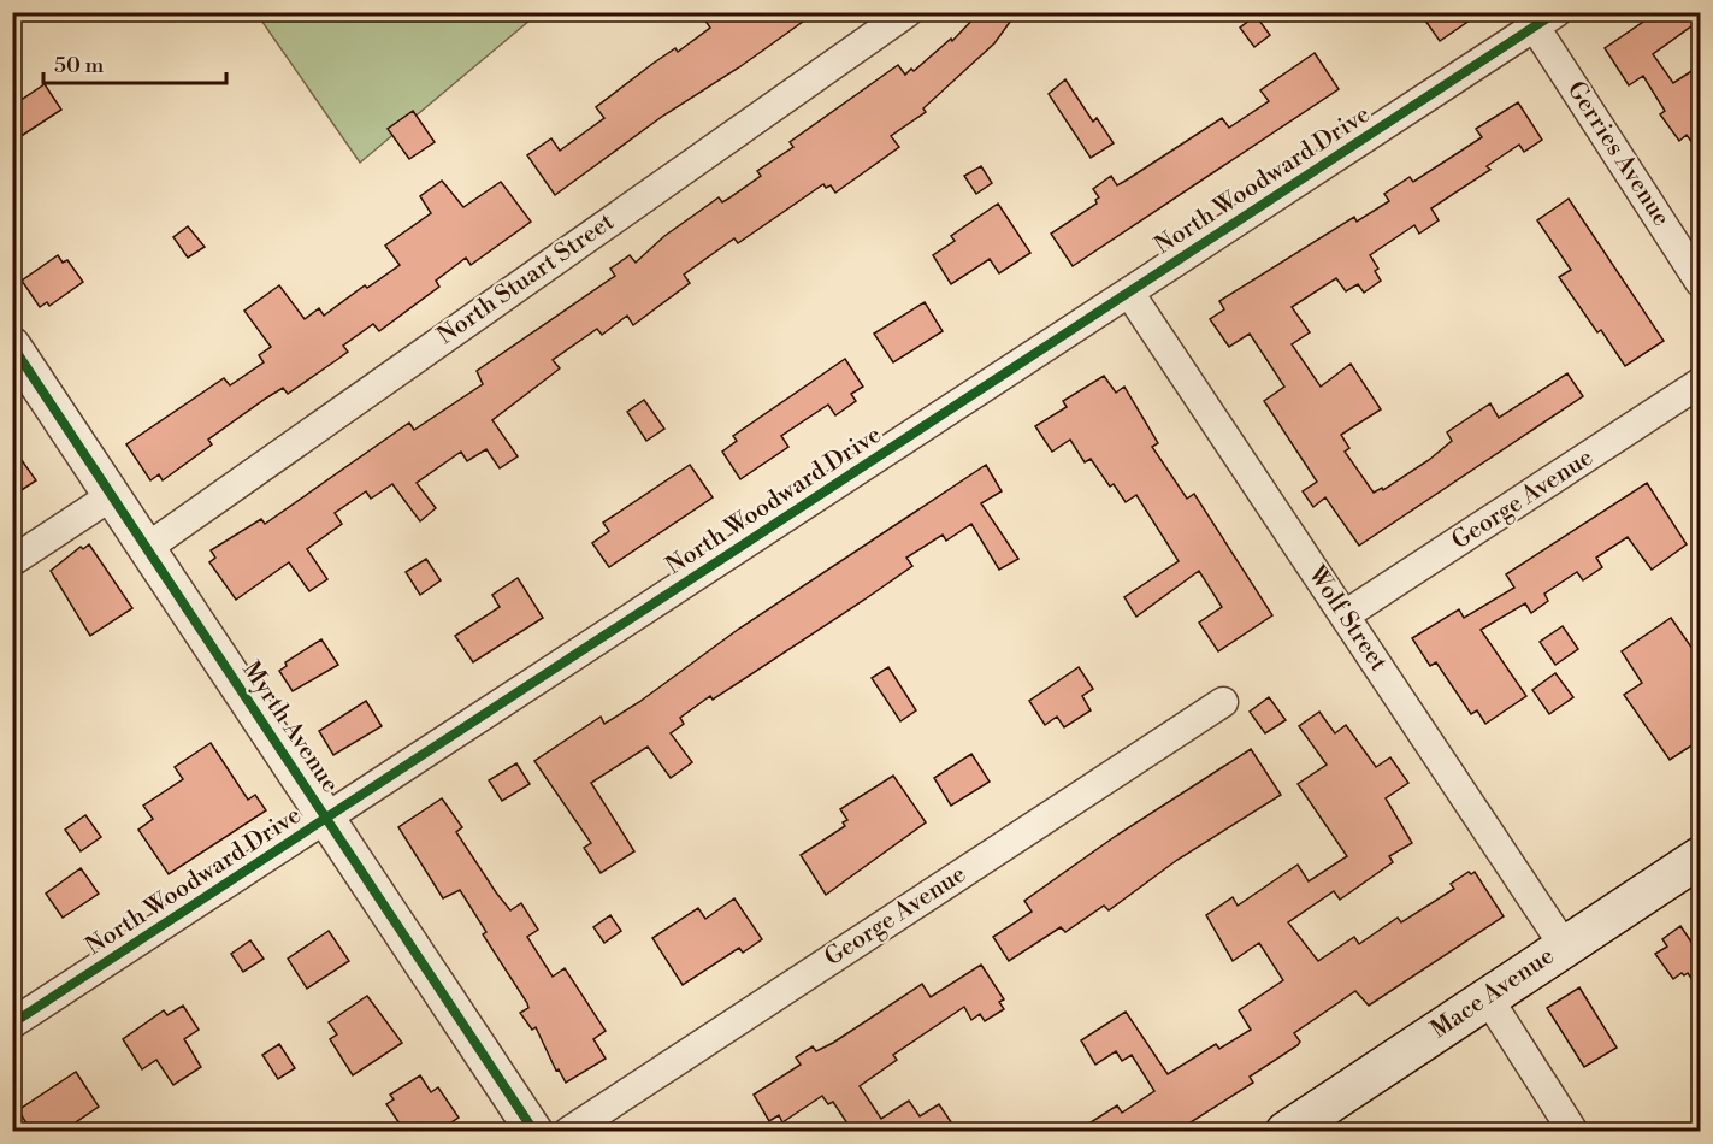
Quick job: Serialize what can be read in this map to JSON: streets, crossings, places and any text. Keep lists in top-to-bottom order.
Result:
{
  "streets": {
    "main road": ["Mace Avenue"],
    "street": [
      "Gerries Avenue",
      "North Woodward Drive",
      "North Stuart Street",
      "George Avenue",
      "Wolf Street",
      "Myrth Avenue"
    ]
  },
  "crossings": [
    ["Gerries Avenue", "North Woodward Drive"],
    ["North Woodward Drive", "Wolf Street"],
    ["North Woodward Drive", "Myrth Avenue"],
    ["North Stuart Street", "Myrth Avenue"],
    ["George Avenue", "Wolf Street"],
    ["Wolf Street", "Mace Avenue"]
  ],
  "scale_bar": "50 m"
}
